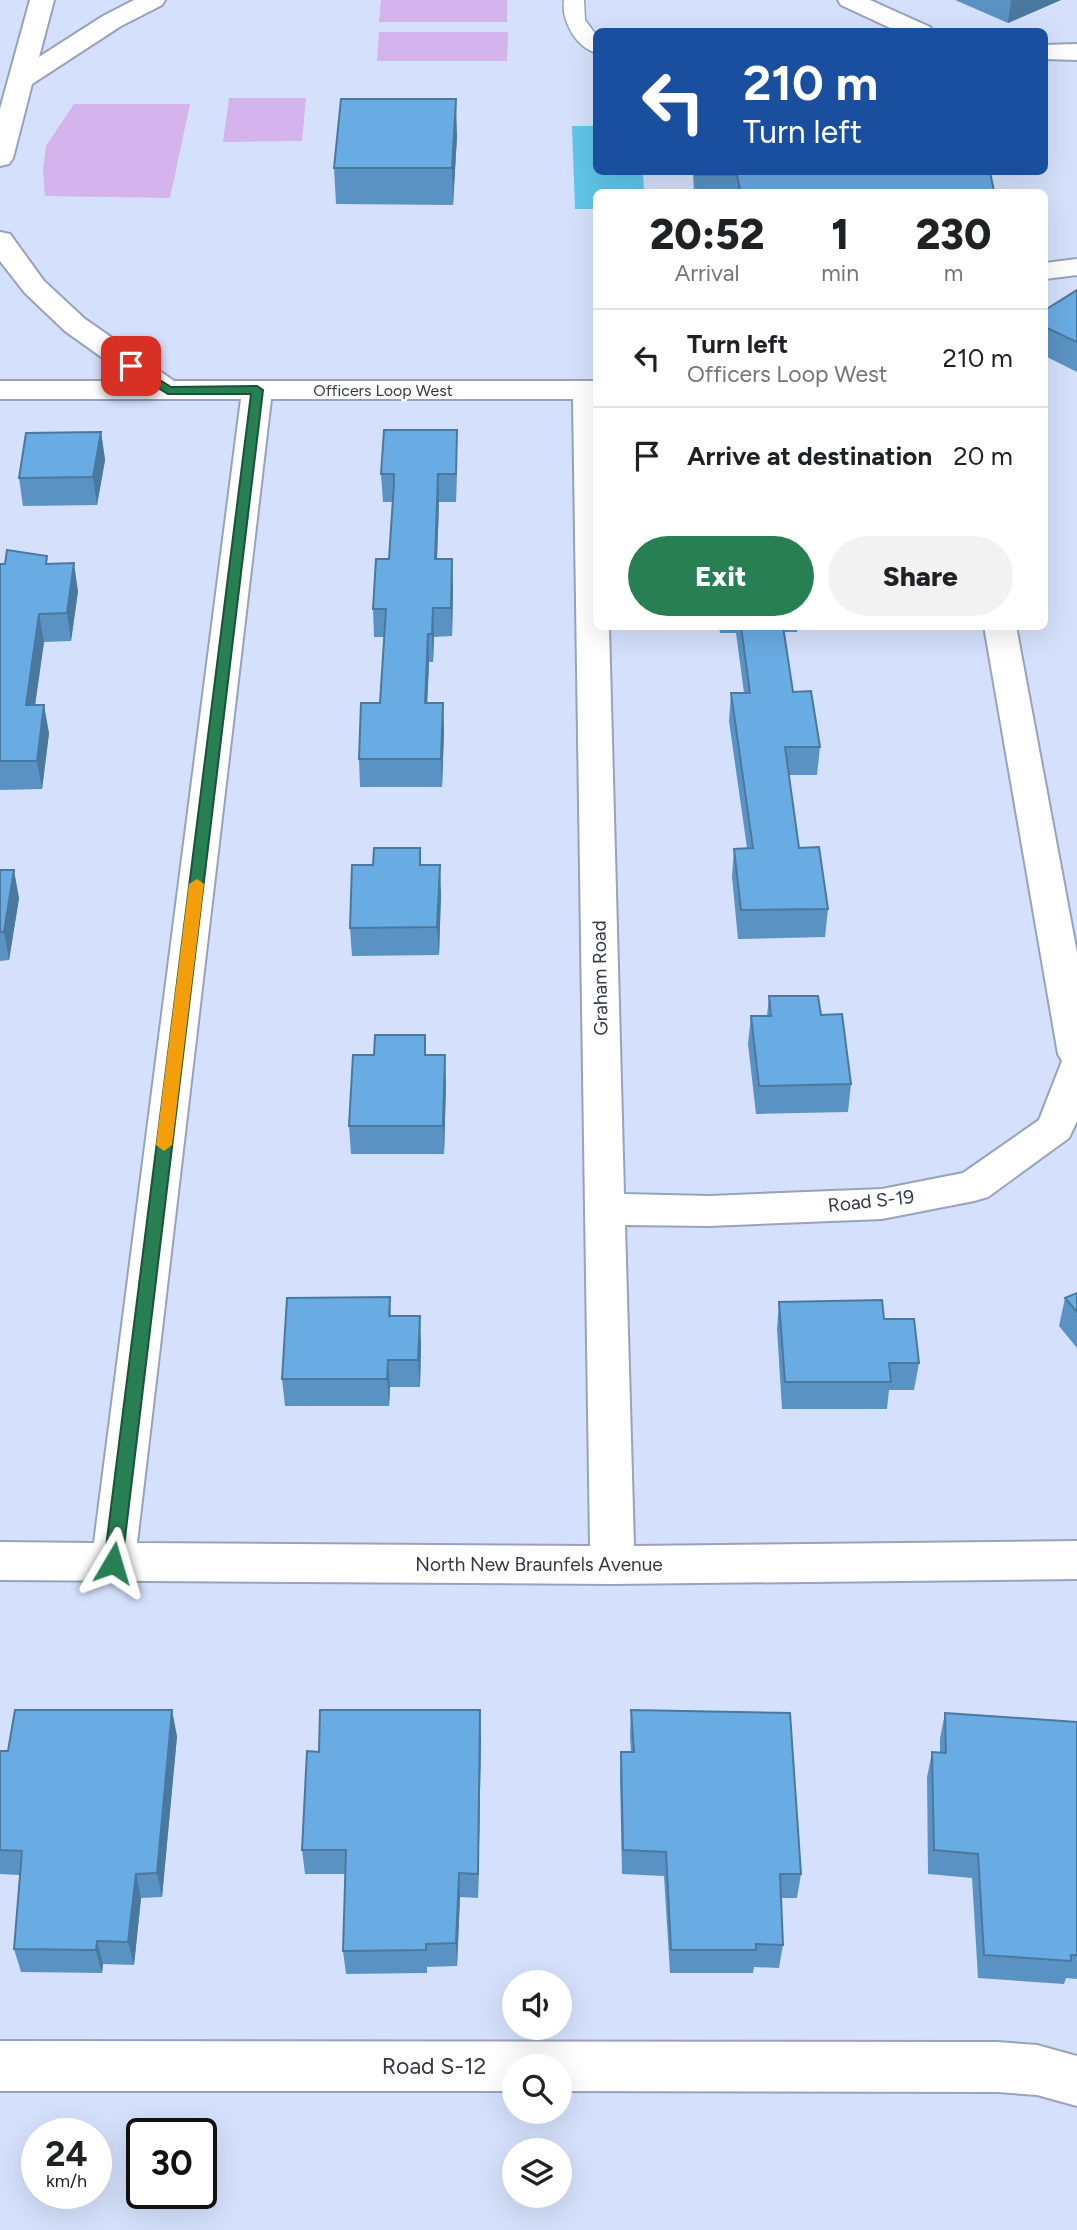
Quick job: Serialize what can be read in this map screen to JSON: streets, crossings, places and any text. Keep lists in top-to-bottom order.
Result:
{
  "streets": {
    "street": [
      "Officers Loop West",
      "Graham Road",
      "Road S-19",
      "North New Braunfels Avenue",
      "Road S-12"
    ]
  },
  "crossings": [
    ["Officers Loop West", "Graham Road"],
    ["Graham Road", "Road S-19"],
    ["Graham Road", "North New Braunfels Avenue"]
  ],
  "page": {
    "turn": ["210 m", "Turn left"],
    "eta": [
      "20:52",
      "Arrival",
      "1",
      "min",
      "230",
      "m"
    ],
    "list": [
      {
        "name": "Turn left",
        "note": "Officers Loop West",
        "value": "210 m"
      },
      {
        "name": "Arrive at destination",
        "value": "20 m"
      }
    ],
    "buttons": ["Exit", "Share"],
    "speed": "24 km/h",
    "limit": "30"
  }
}
